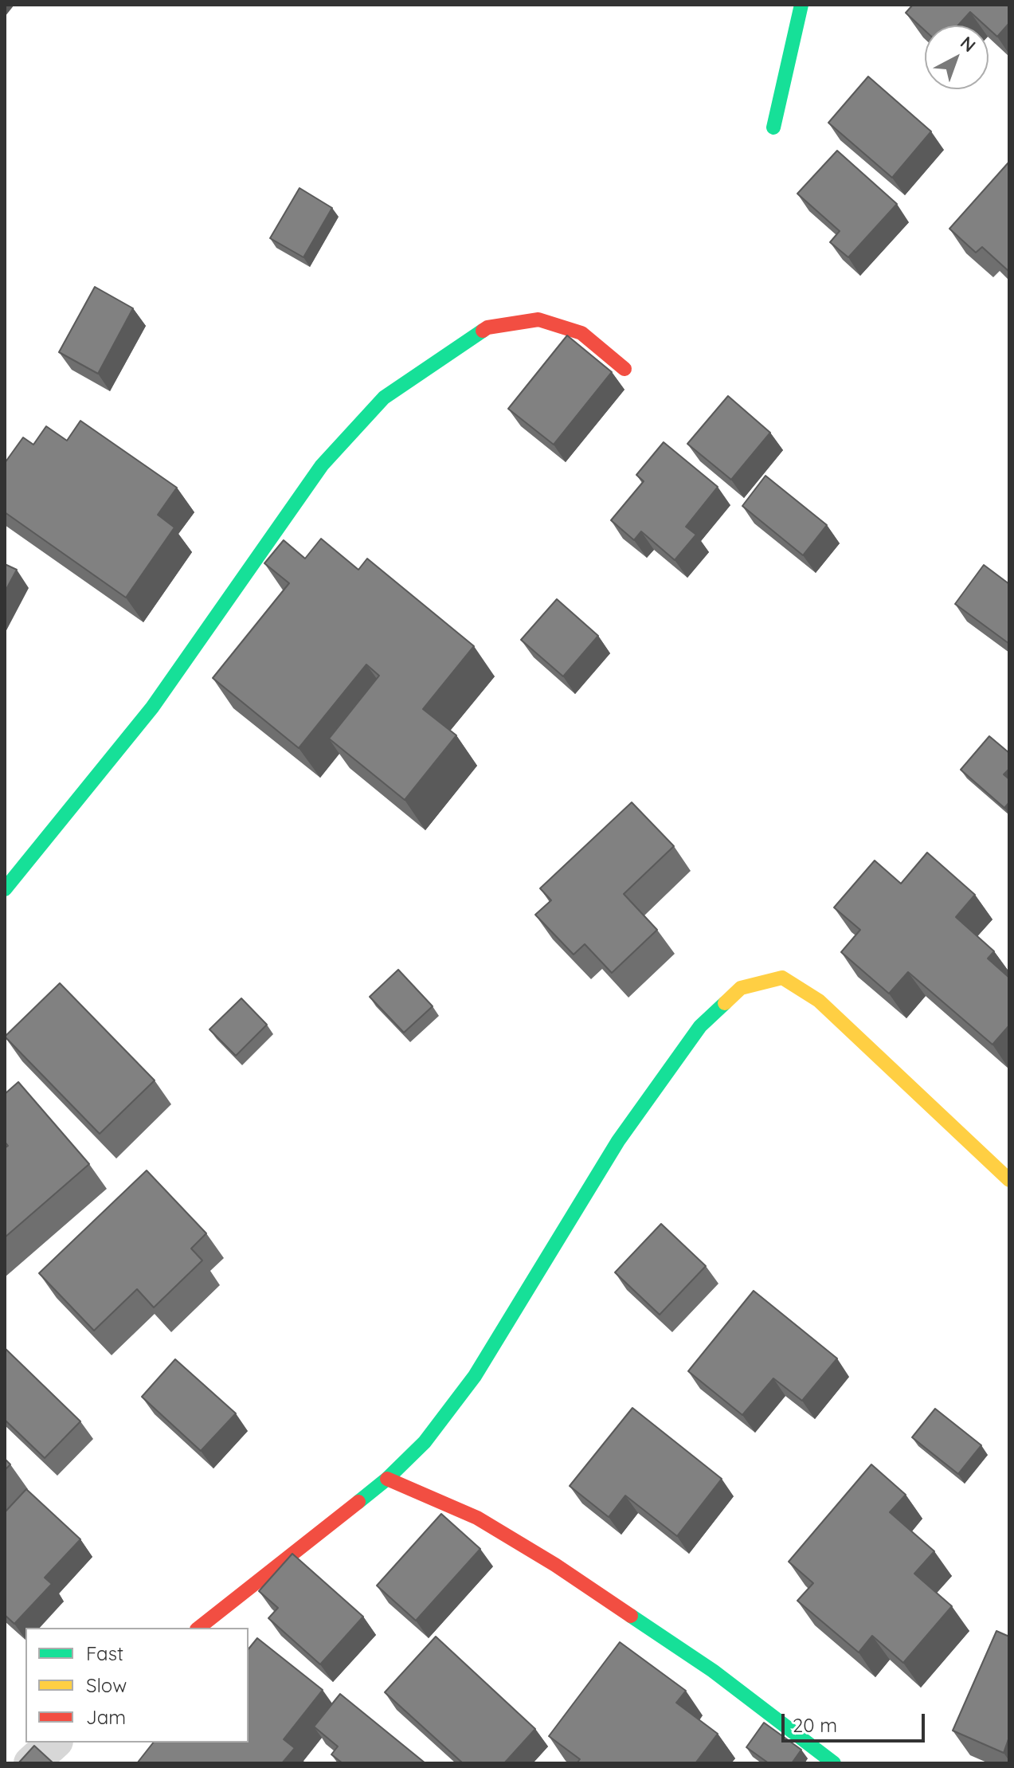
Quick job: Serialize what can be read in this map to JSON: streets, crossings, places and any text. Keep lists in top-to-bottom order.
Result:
{
  "legend": ["Fast", "Slow", "Jam"],
  "scale_bar": "20 m",
  "north": "top right"
}
